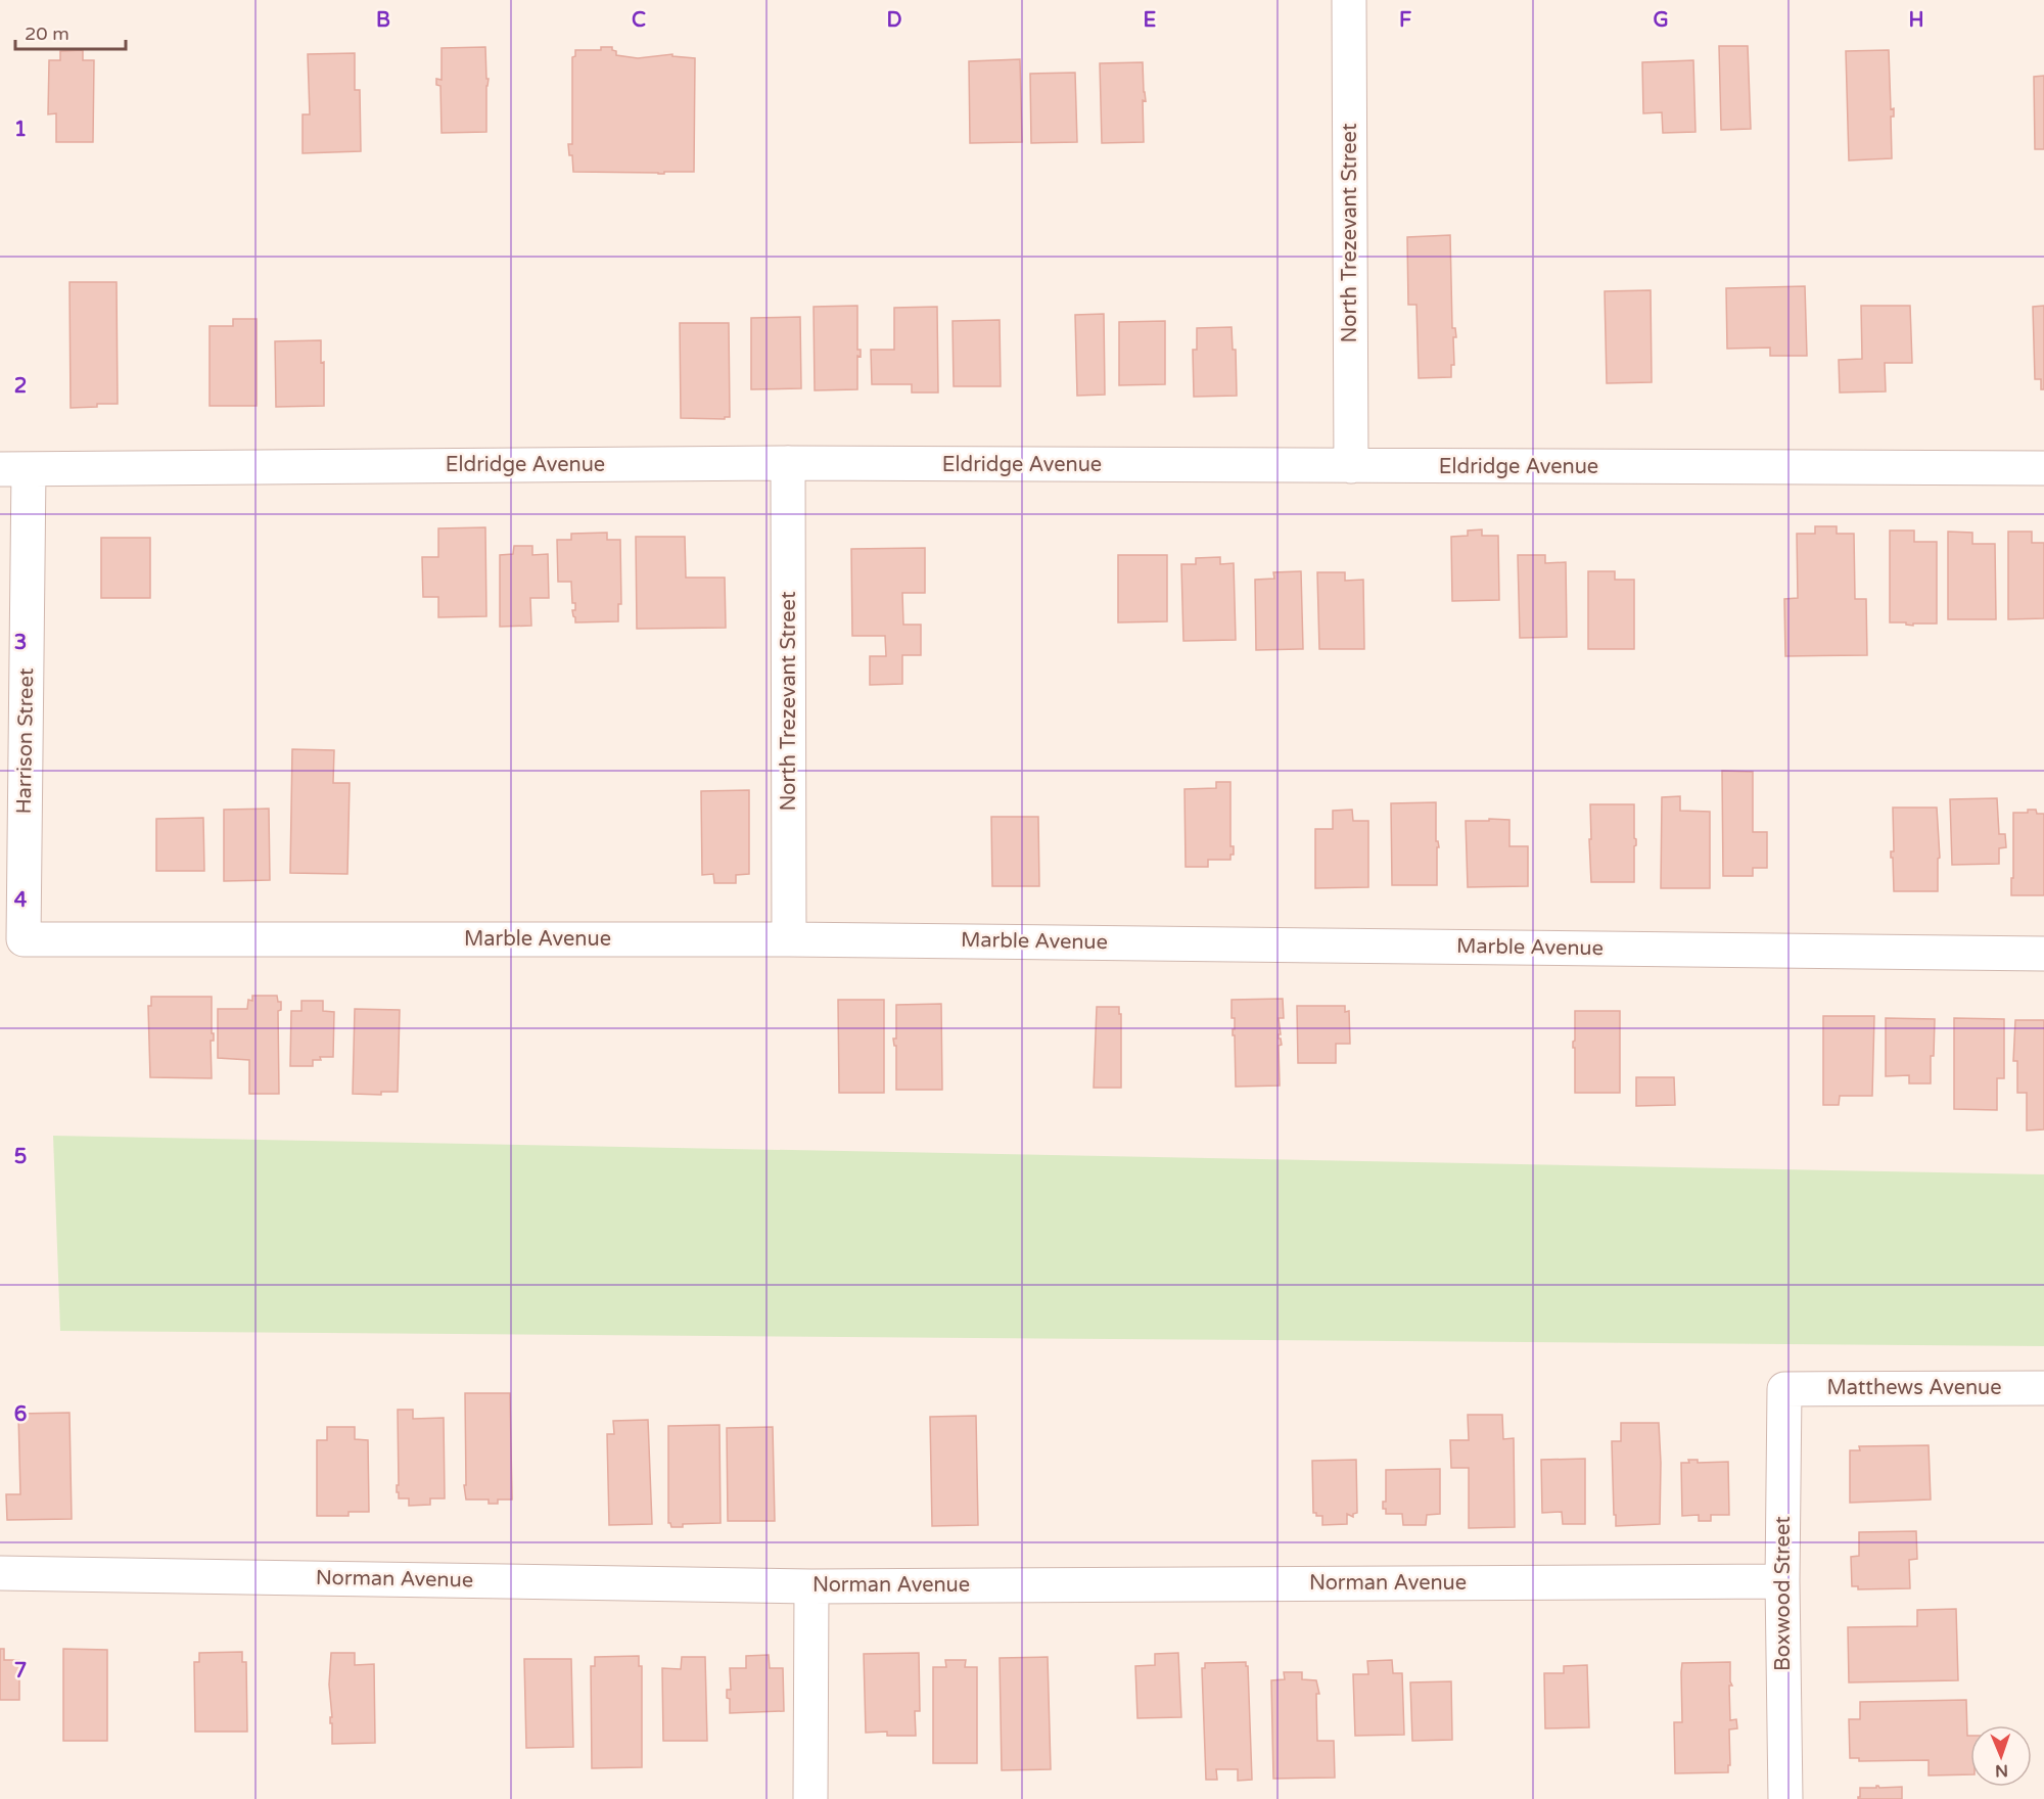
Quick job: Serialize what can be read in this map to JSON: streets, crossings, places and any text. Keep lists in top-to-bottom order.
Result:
{
  "streets": {
    "street": [
      "North Trezevant Street",
      "Eldridge Avenue",
      "Harrison Street",
      "Marble Avenue",
      "Matthews Avenue",
      "Norman Avenue",
      "Boxwood Street"
    ]
  },
  "crossings": [
    ["North Trezevant Street", "Eldridge Avenue"],
    ["North Trezevant Street", "Marble Avenue"],
    ["Eldridge Avenue", "Harrison Street"],
    ["Harrison Street", "Marble Avenue"],
    ["Matthews Avenue", "Boxwood Street"],
    ["Norman Avenue", "Boxwood Street"]
  ],
  "scale_bar": "20 m",
  "north": "bottom",
  "grid": {
    "columns": [
      "B",
      "C",
      "D",
      "E",
      "F",
      "G",
      "H"
    ],
    "rows": [
      "1",
      "2",
      "3",
      "4",
      "5",
      "6",
      "7"
    ]
  }
}
